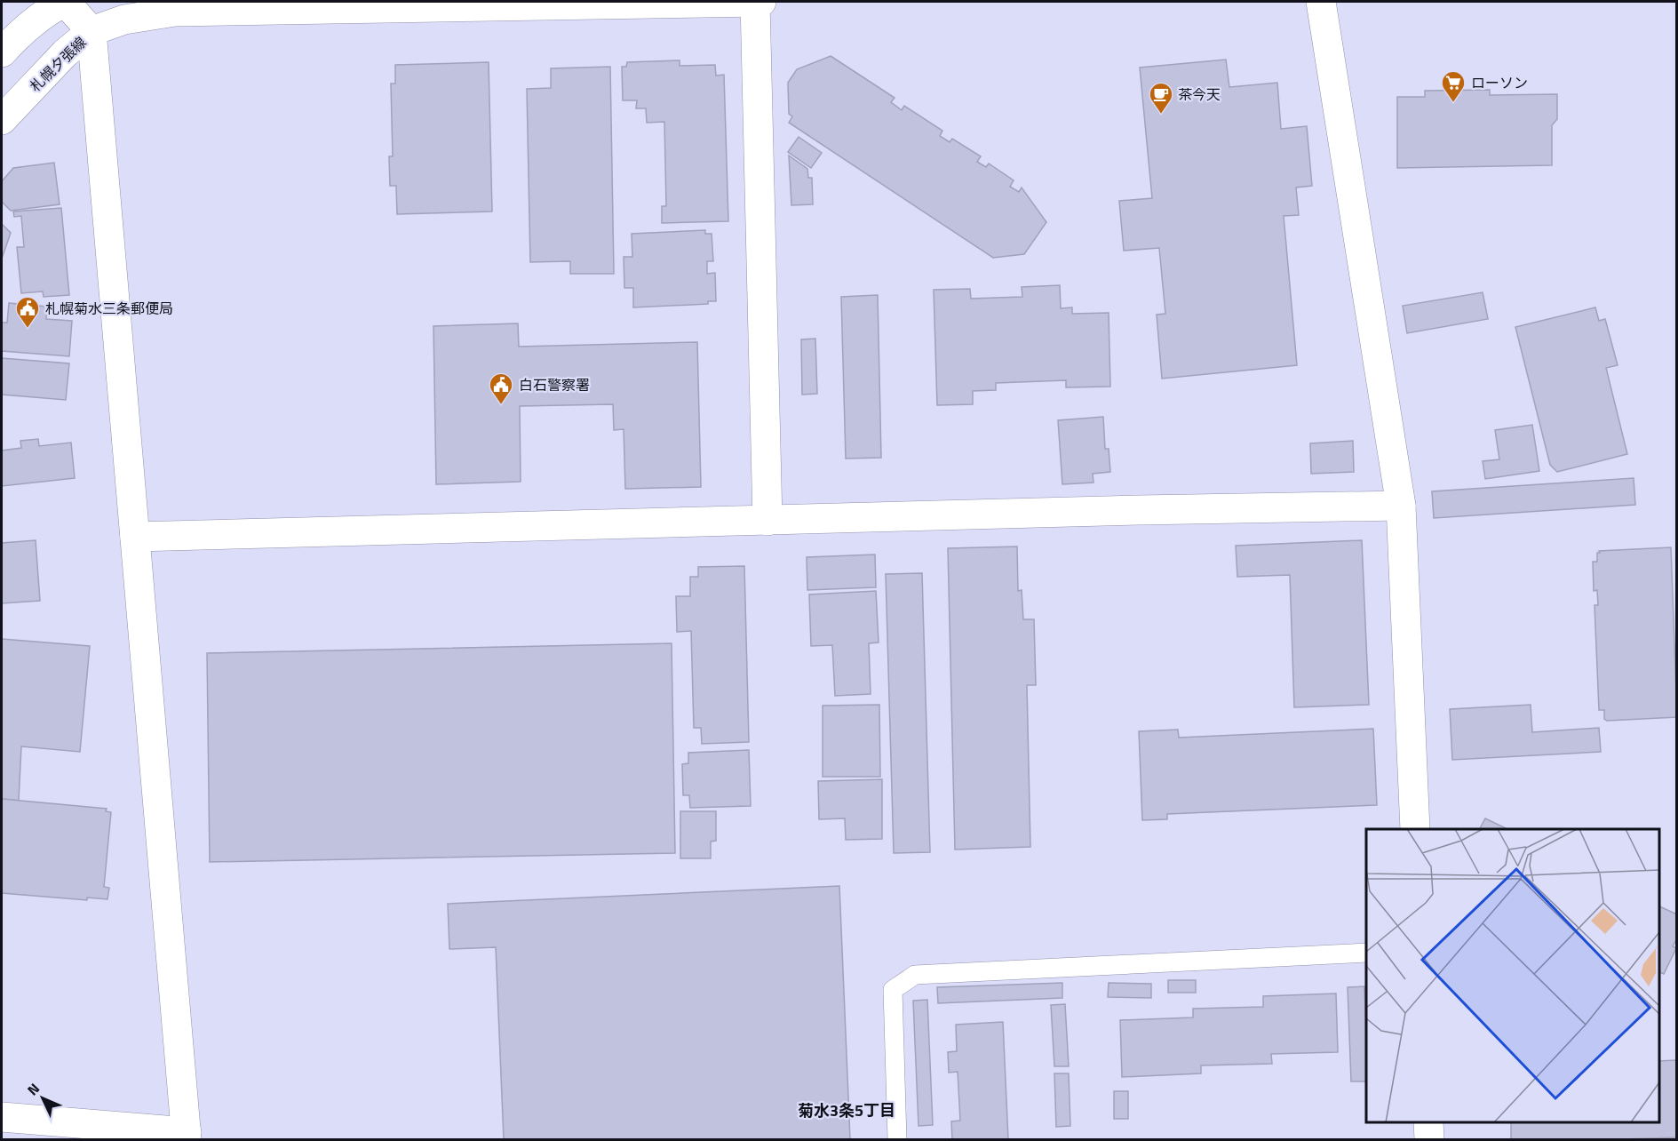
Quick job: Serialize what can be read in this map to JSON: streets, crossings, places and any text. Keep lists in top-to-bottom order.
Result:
{
  "streets": {
    "street": ["札幌夕張線"]
  },
  "districts": ["菊水3条5丁目"],
  "places": {
    "supermarket": ["ローソン"],
    "cafe": ["茶今天"],
    "public building": ["札幌菊水三条郵便局", "白石警察署"]
  },
  "north": "top left"
}
